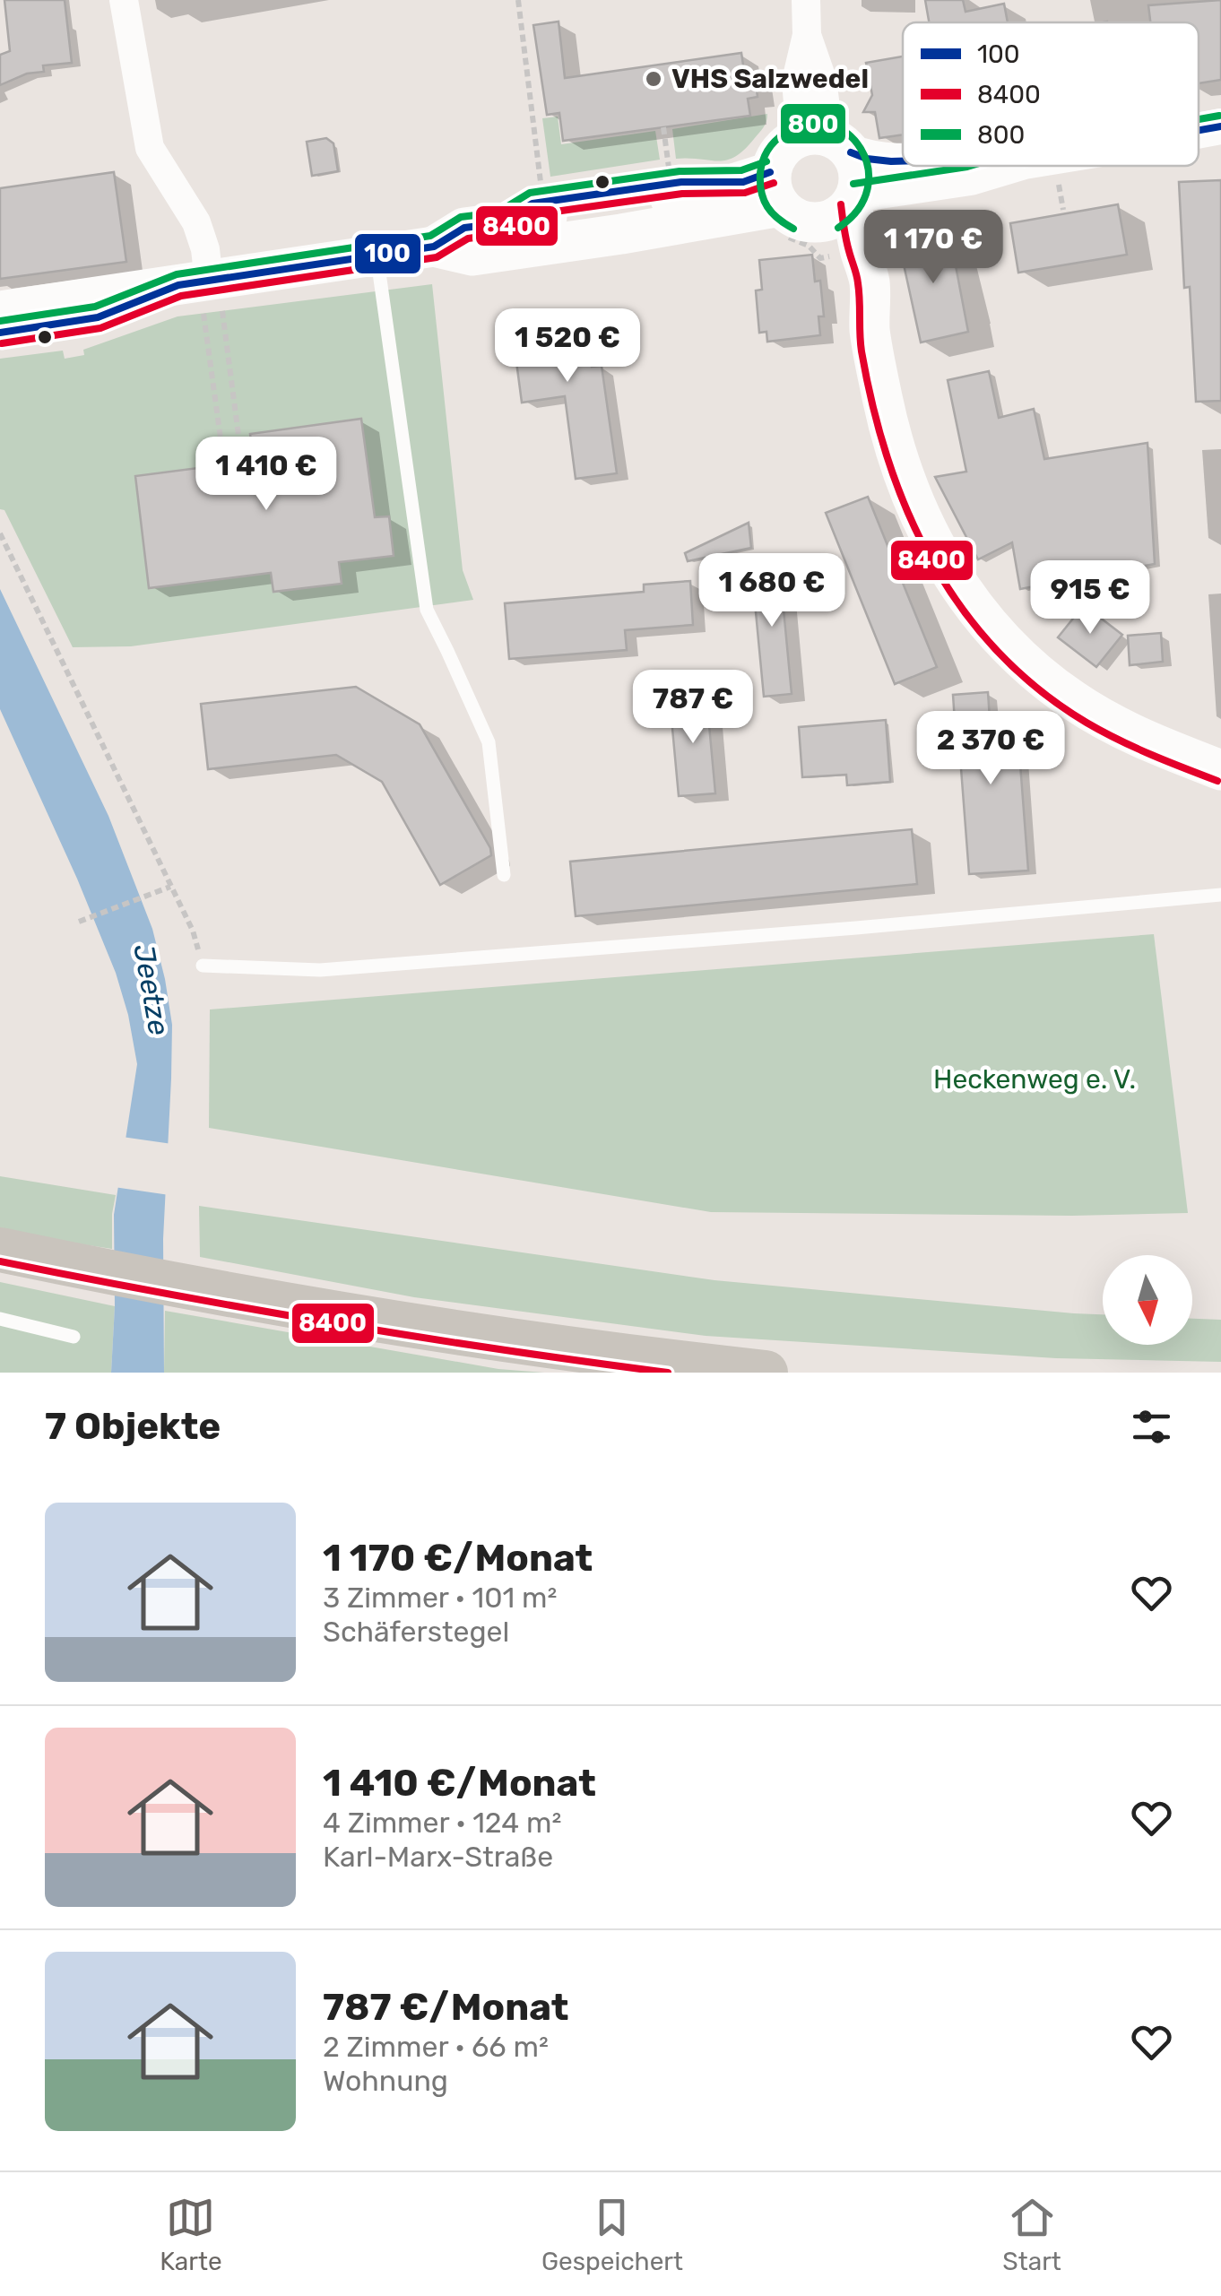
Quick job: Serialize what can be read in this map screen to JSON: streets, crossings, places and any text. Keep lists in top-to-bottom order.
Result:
{
  "water": ["Jeetze"],
  "parks": ["Heckenweg e. V."],
  "places": ["VHS Salzwedel"],
  "lines": ["transit line 800", "transit line 100", "transit line 8400"],
  "legend": ["100", "8400", "800"],
  "north": "bottom",
  "page": {
    "price": [
      "1 170 €",
      "1 520 €",
      "1 410 €",
      "1 680 €",
      "915 €",
      "787 €",
      "2 370 €"
    ],
    "heading": "7 Objekte",
    "list": [
      {
        "name": "1 170 €/Monat",
        "note": "3 Zimmer · 101 m² · Schäferstegel"
      },
      {
        "name": "1 410 €/Monat",
        "note": "4 Zimmer · 124 m² · Karl-Marx-Straße"
      },
      {
        "name": "787 €/Monat",
        "note": "2 Zimmer · 66 m² · Wohnung"
      }
    ],
    "tabs": ["Karte", "Gespeichert", "Start"]
  }
}
